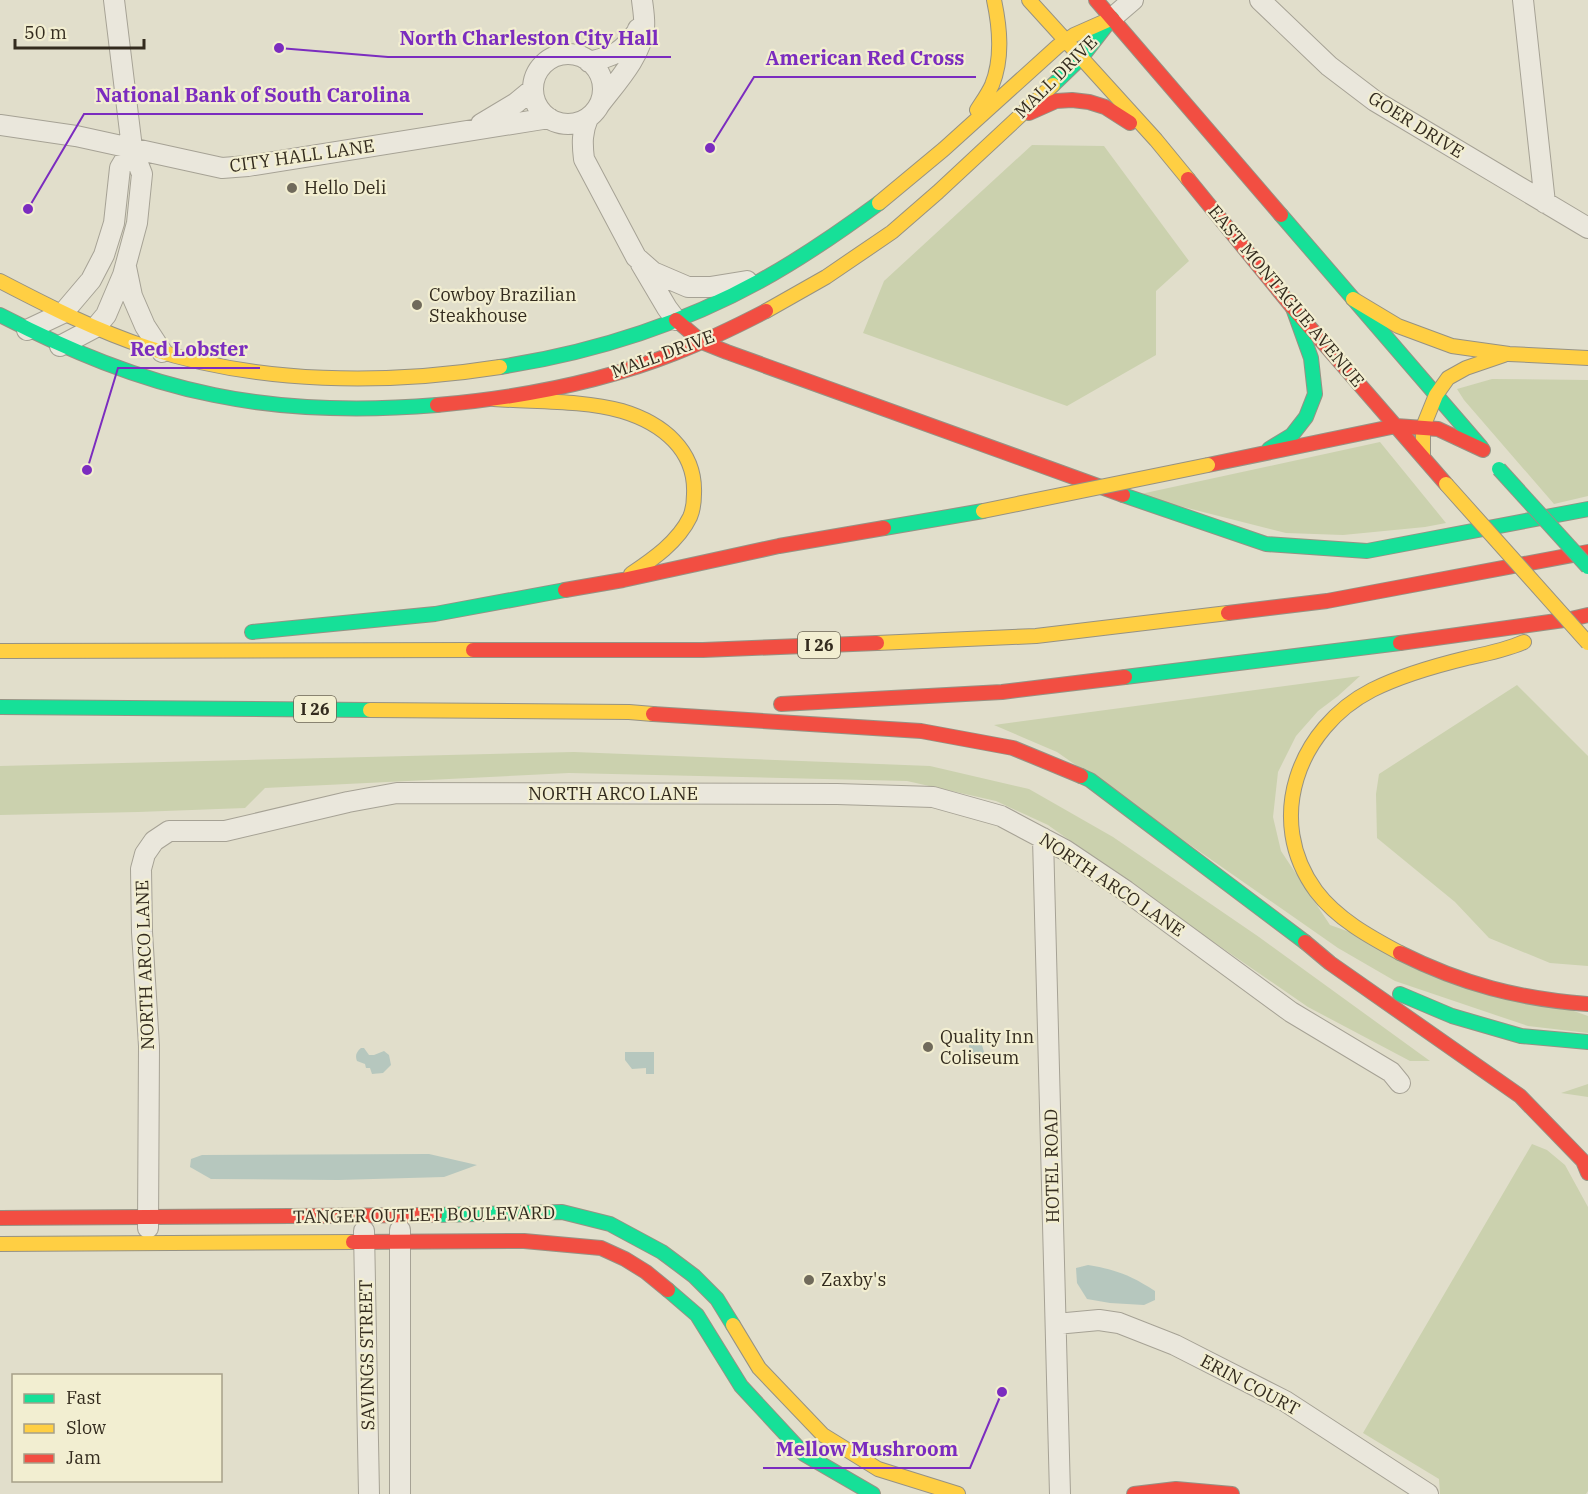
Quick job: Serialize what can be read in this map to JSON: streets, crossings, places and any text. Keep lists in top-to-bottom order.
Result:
{
  "streets": {
    "main road": [
      "MALL DRIVE",
      "EAST MONTAGUE AVENUE",
      "I 26",
      "TANGER OUTLET BOULEVARD"
    ],
    "street": [
      "GOER DRIVE",
      "CITY HALL LANE",
      "NORTH ARCO LANE",
      "HOTEL ROAD",
      "SAVINGS STREET",
      "ERIN COURT"
    ]
  },
  "crossings": [
    ["MALL DRIVE", "EAST MONTAGUE AVENUE"],
    ["NORTH ARCO LANE", "HOTEL ROAD"],
    ["NORTH ARCO LANE", "TANGER OUTLET BOULEVARD"],
    ["HOTEL ROAD", "ERIN COURT"],
    ["TANGER OUTLET BOULEVARD", "SAVINGS STREET"]
  ],
  "places": [
    "North Charleston City Hall",
    "American Red Cross",
    "Hello Deli",
    "National Bank of South Carolina",
    "Cowboy Brazilian Steakhouse",
    "Red Lobster",
    "Quality Inn Coliseum",
    "Zaxby's",
    "Mellow Mushroom"
  ],
  "legend": ["Fast", "Slow", "Jam"],
  "scale_bar": "50 m"
}
